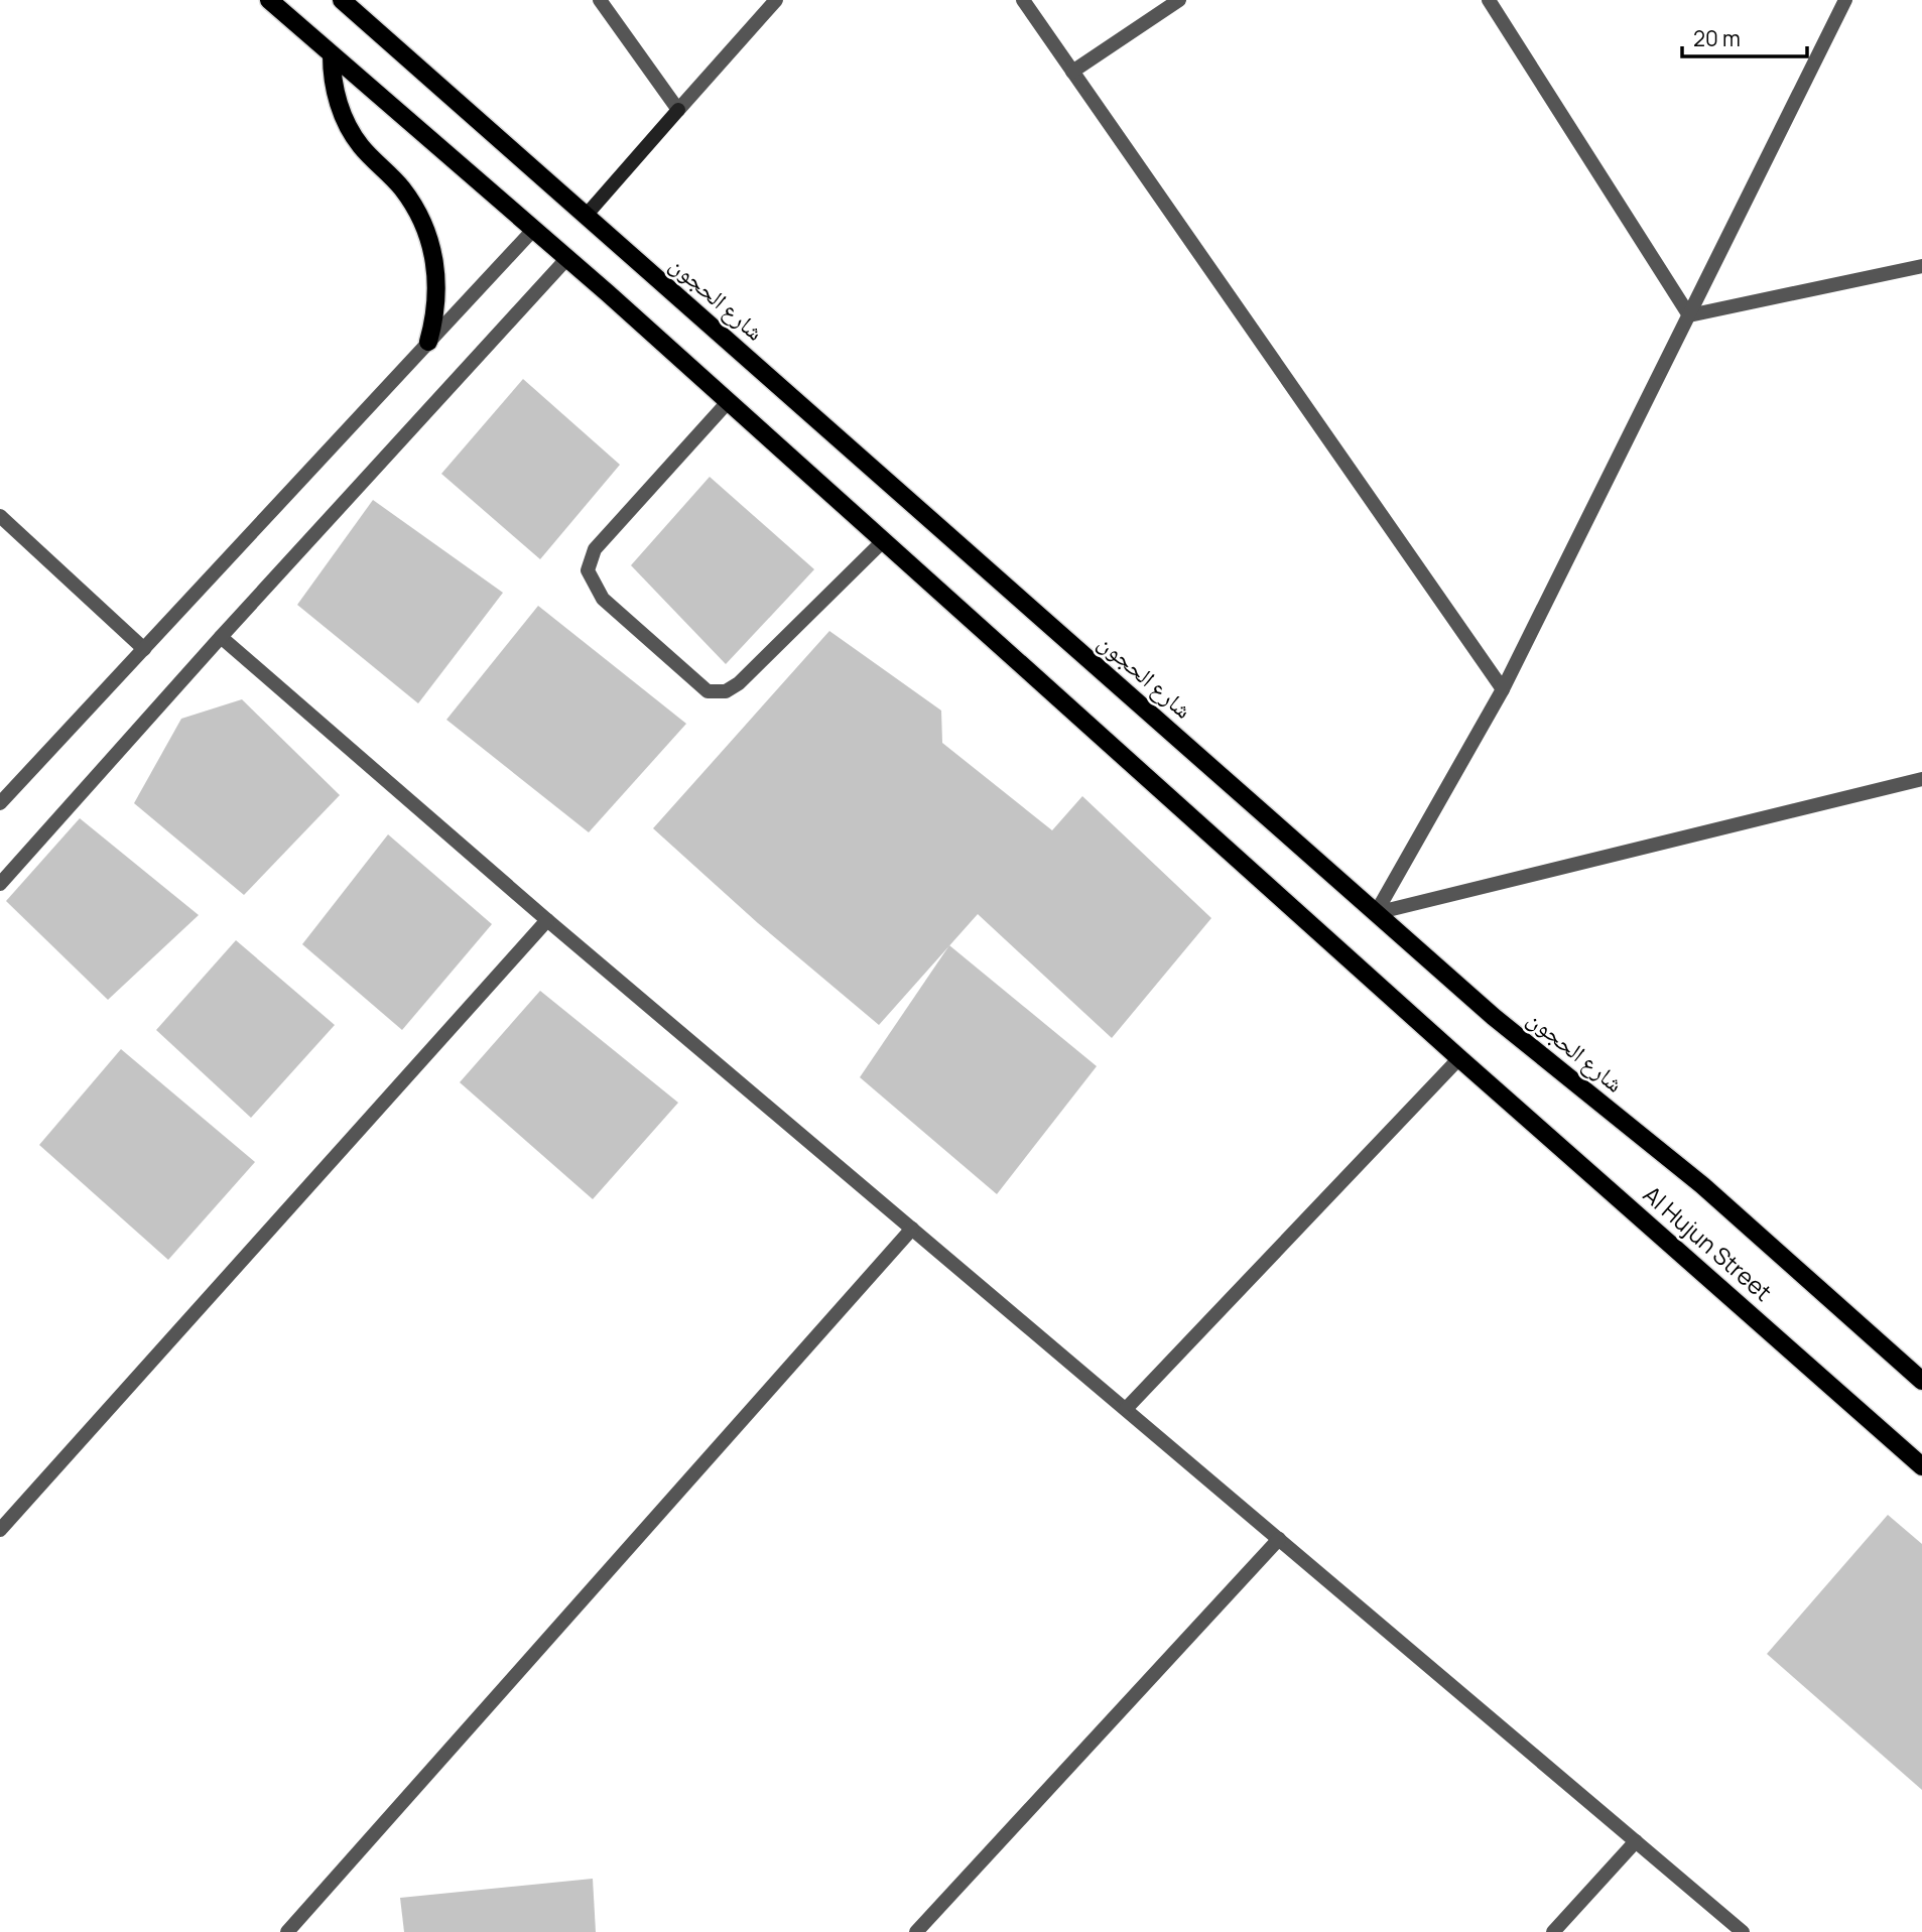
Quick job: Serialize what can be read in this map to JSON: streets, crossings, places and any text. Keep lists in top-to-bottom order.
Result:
{
  "streets": {
    "main road": ["شارع الحجون", "Al Hujun Street"]
  },
  "scale_bar": "20 m"
}
